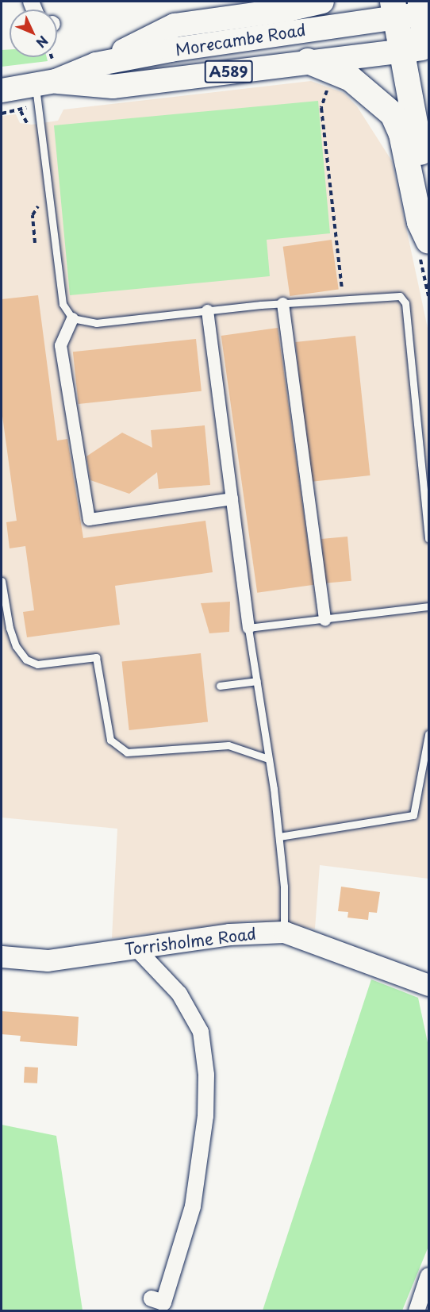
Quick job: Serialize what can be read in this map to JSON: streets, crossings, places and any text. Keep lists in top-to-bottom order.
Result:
{
  "streets": {
    "main road": ["Morecambe Road", "A589", "Torrisholme Road"]
  },
  "north": "bottom right"
}
